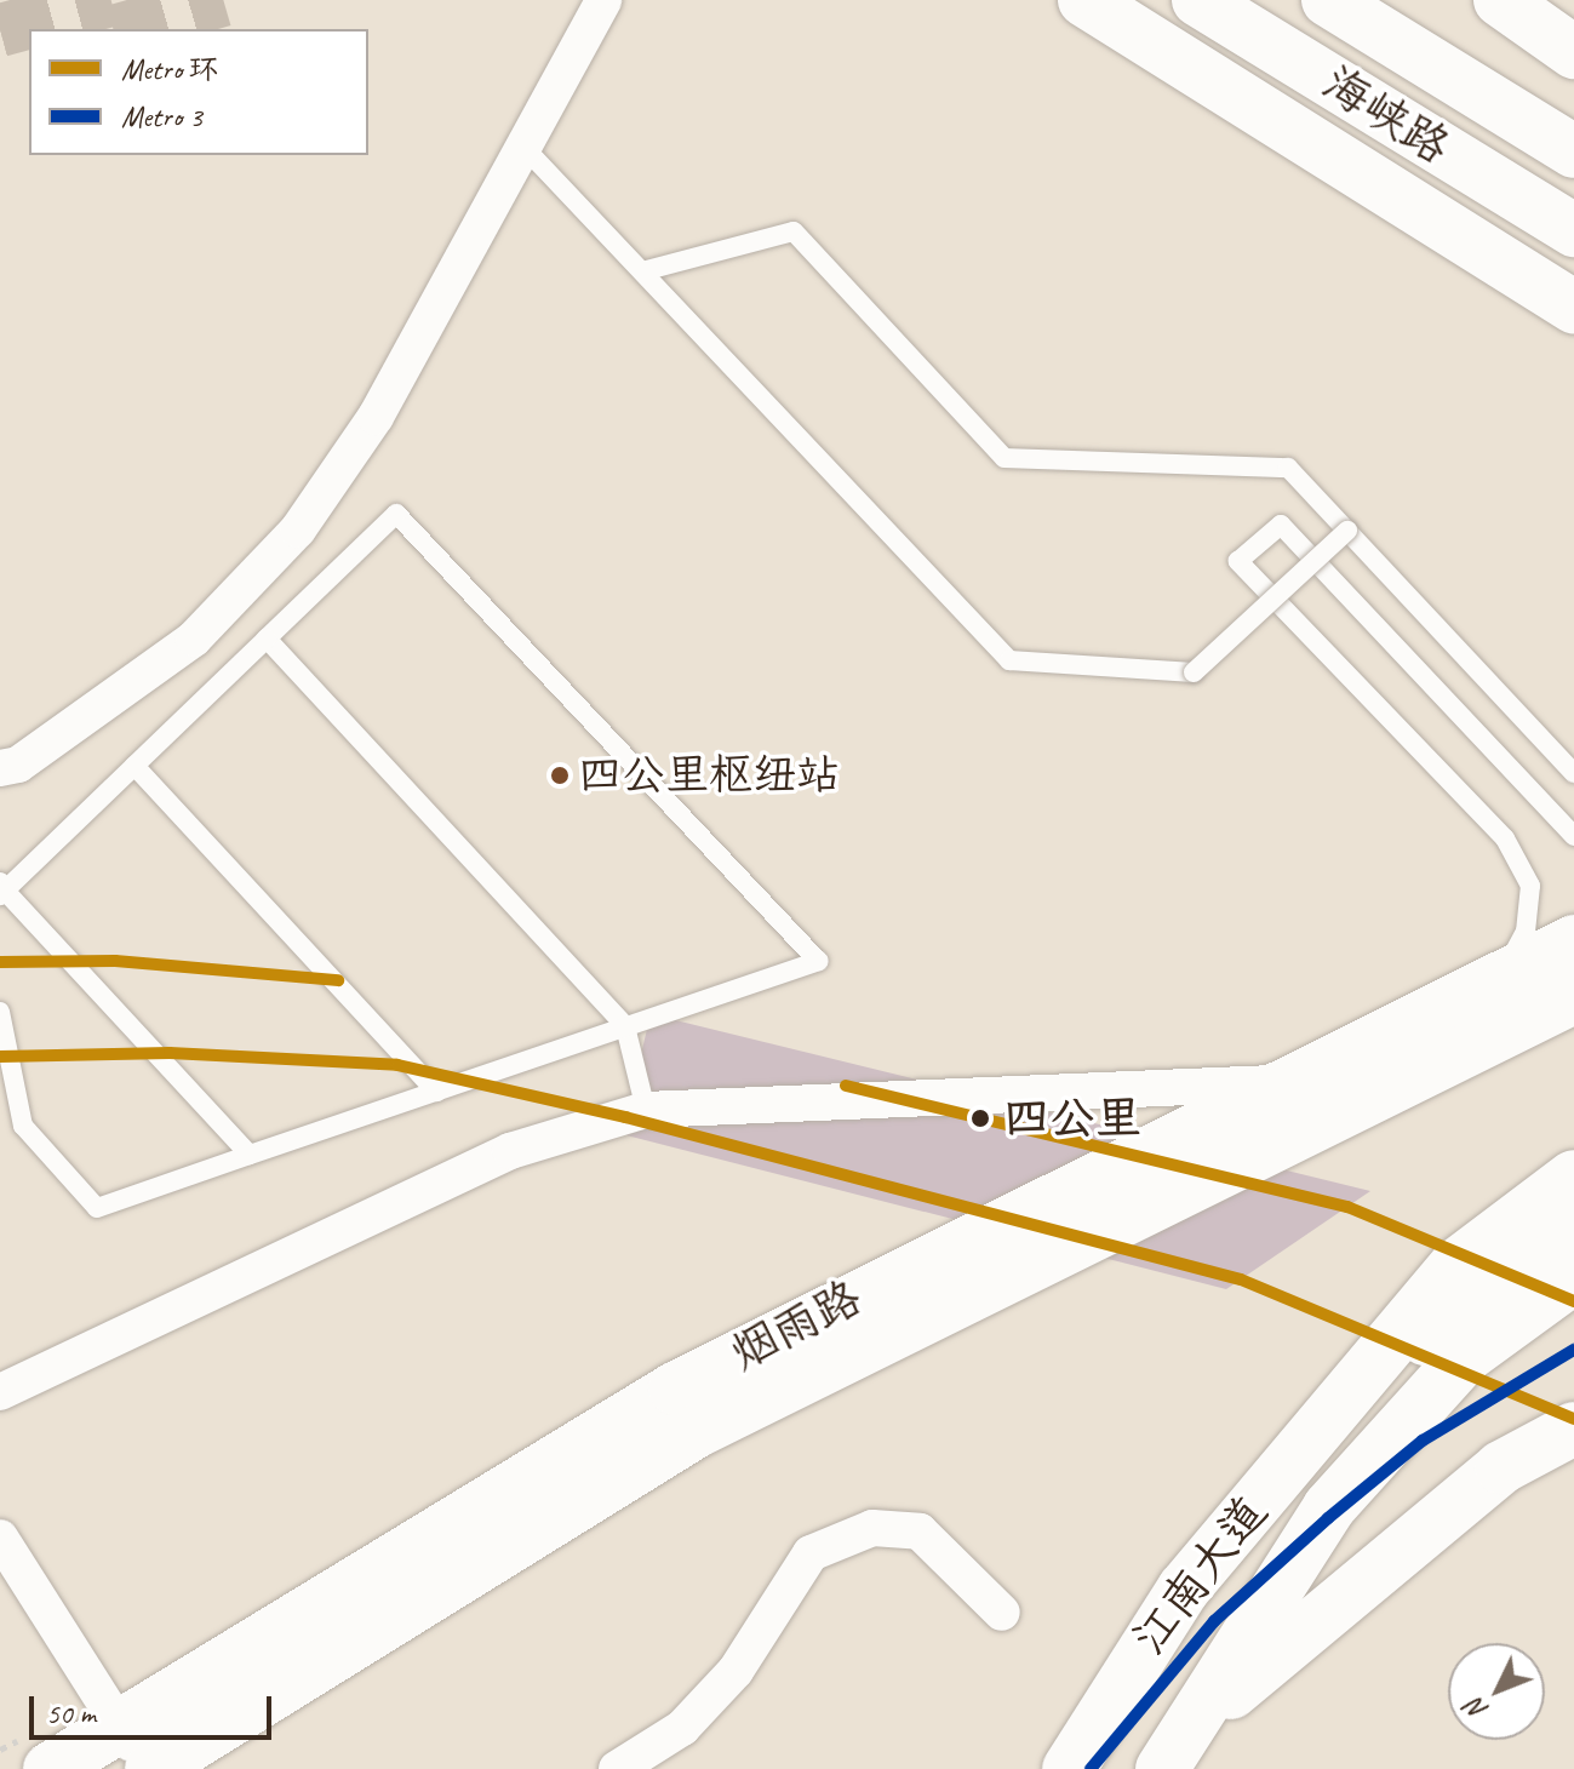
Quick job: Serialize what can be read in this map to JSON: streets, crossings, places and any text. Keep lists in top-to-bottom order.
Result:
{
  "streets": {
    "main road": ["海峡路", "烟雨路", "江南大道"]
  },
  "places": ["四公里枢纽站", "四公里"],
  "lines": ["metro line 环", "metro line 3"],
  "legend": ["Metro 环", "Metro 3"],
  "scale_bar": "50 m",
  "north": "bottom left"
}
